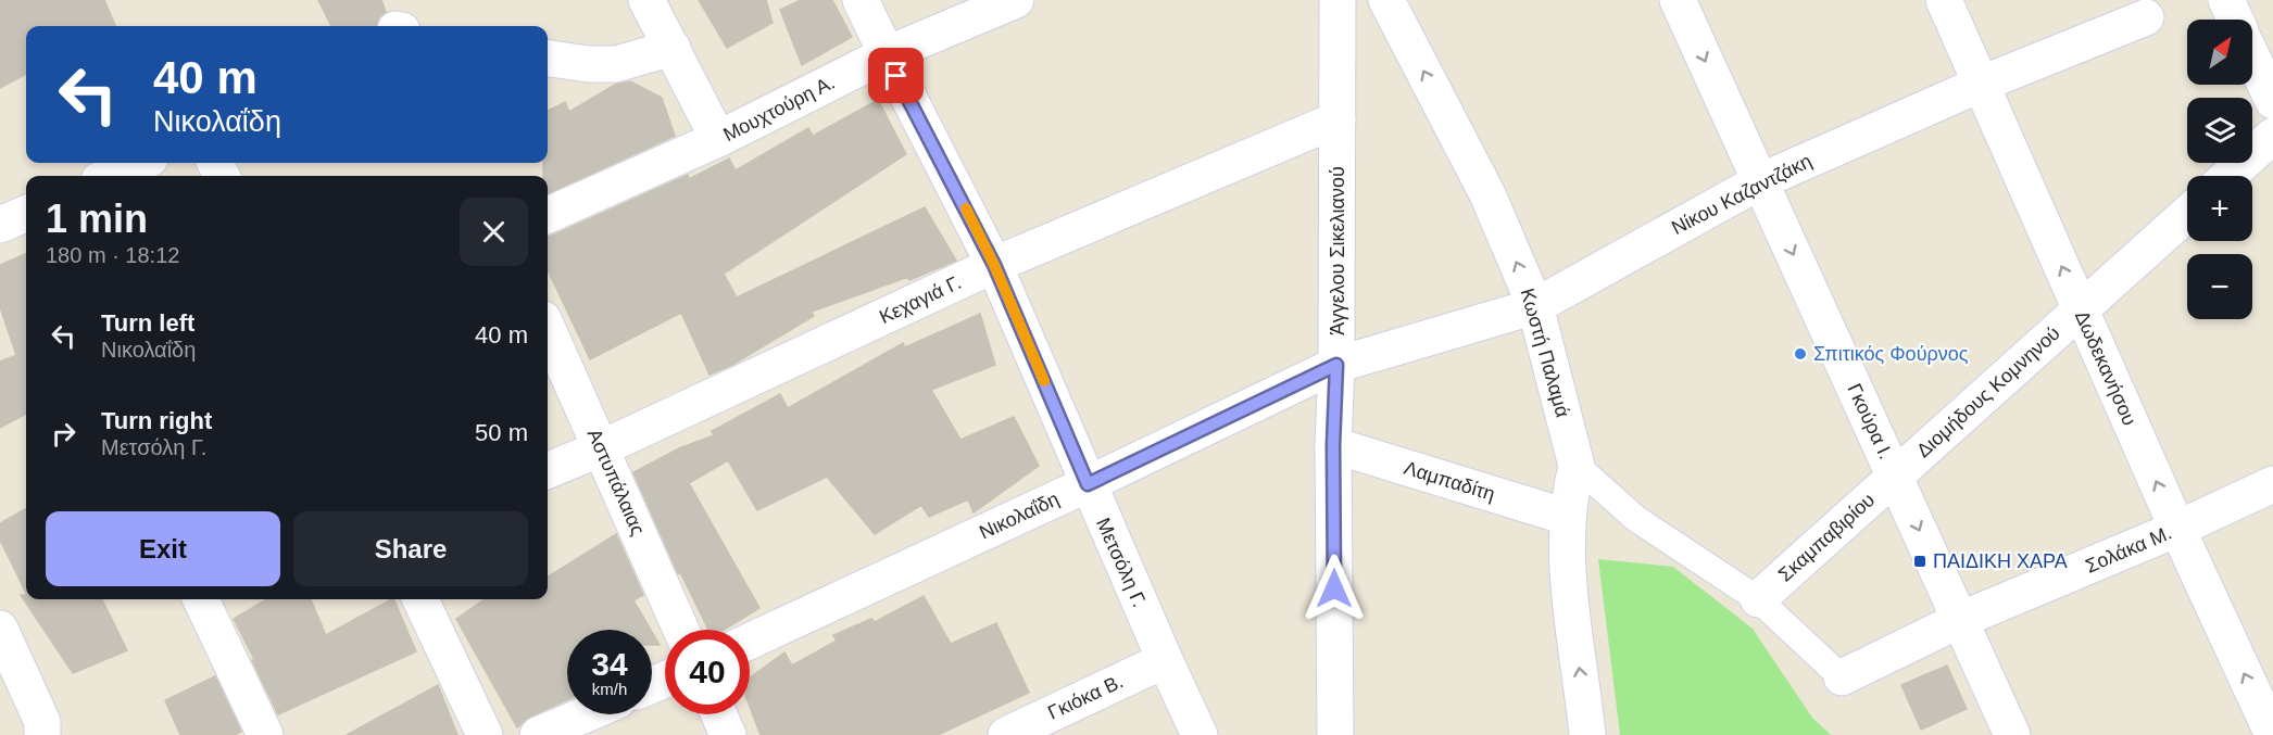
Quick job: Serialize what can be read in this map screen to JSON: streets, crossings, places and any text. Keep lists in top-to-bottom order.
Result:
{
  "streets": {
    "street": [
      "Μουχτούρη Α.",
      "Νίκου Καζαντζάκη",
      "Άγγελου Σικελιανού",
      "Κεχαγιά Γ.",
      "Κωστή Παλαμά",
      "Δωδεκανήσου",
      "Διομήδους Κομνηνού",
      "Γκούρα Ι.",
      "Λαμπαδίτη",
      "Αστυπάλαιας",
      "Νικολαΐδη",
      "Σκαμπαβιρίου",
      "Σολάκα Μ.",
      "Μετσόλη Γ.",
      "Γκιόκα Β."
    ]
  },
  "crossings": [
    ["Μουχτούρη Α.", "Μετσόλη Γ."],
    ["Νίκου Καζαντζάκη", "Άγγελου Σικελιανού"],
    ["Νίκου Καζαντζάκη", "Κωστή Παλαμά"],
    ["Νίκου Καζαντζάκη", "Δωδεκανήσου"],
    ["Νίκου Καζαντζάκη", "Γκούρα Ι."],
    ["Νίκου Καζαντζάκη", "Νικολαΐδη"],
    ["Άγγελου Σικελιανού", "Κεχαγιά Γ."],
    ["Άγγελου Σικελιανού", "Λαμπαδίτη"],
    ["Άγγελου Σικελιανού", "Νικολαΐδη"],
    ["Κεχαγιά Γ.", "Αστυπάλαιας"],
    ["Κεχαγιά Γ.", "Μετσόλη Γ."],
    ["Κωστή Παλαμά", "Λαμπαδίτη"],
    ["Δωδεκανήσου", "Διομήδους Κομνηνού"],
    ["Δωδεκανήσου", "Σολάκα Μ."],
    ["Διομήδους Κομνηνού", "Γκούρα Ι."],
    ["Διομήδους Κομνηνού", "Σκαμπαβιρίου"],
    ["Γκούρα Ι.", "Σκαμπαβιρίου"],
    ["Γκούρα Ι.", "Σολάκα Μ."],
    ["Νικολαΐδη", "Μετσόλη Γ."],
    ["Μετσόλη Γ.", "Γκιόκα Β."]
  ],
  "one_way": ["Κωστή Παλαμά", "Δωδεκανήσου", "Γκούρα Ι."],
  "places": {
    "other": ["Σπιτικός Φούρνος"],
    "transit": ["ΠΑΙΔΙΚΗ ΧΑΡΑ"]
  },
  "north": "top right",
  "page": {
    "map_buttons": ["+", "−"],
    "turn": ["40 m", "Νικολαΐδη"],
    "heading": ["1 min", "180 m · 18:12"],
    "list": [
      {
        "name": "Turn left",
        "note": "Νικολαΐδη",
        "value": "40 m"
      },
      {
        "name": "Turn right",
        "note": "Μετσόλη Γ.",
        "value": "50 m"
      }
    ],
    "buttons": ["Exit", "Share"],
    "speed": "34 km/h",
    "limit": "40"
  }
}
